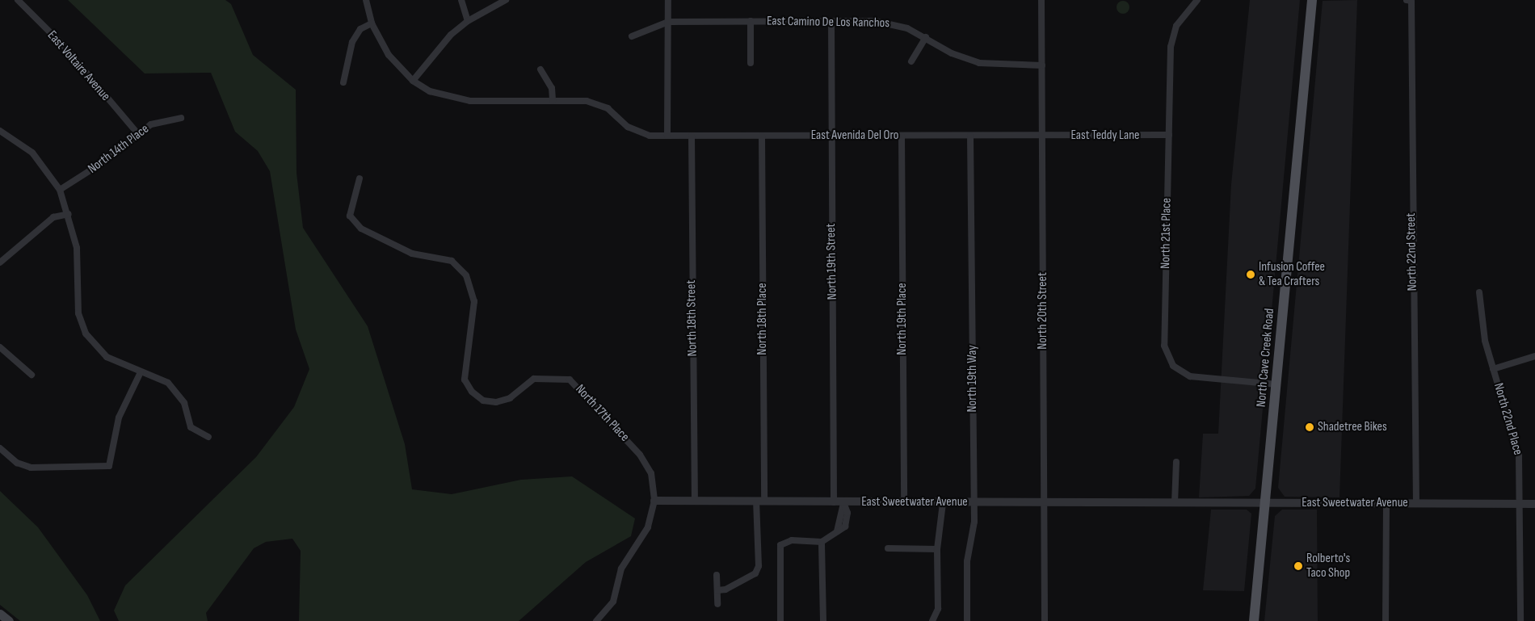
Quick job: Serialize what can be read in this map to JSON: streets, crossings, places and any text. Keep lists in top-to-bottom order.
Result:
{
  "streets": {
    "main road": ["North Cave Creek Road"],
    "street": [
      "East Camino De Los Ranchos",
      "East Voltaire Avenue",
      "East Avenida Del Oro",
      "East Teddy Lane",
      "North 14th Place",
      "North 21st Place",
      "North 22nd Street",
      "North 19th Street",
      "North 20th Street",
      "North 18th Street",
      "North 18th Place",
      "North 19th Place",
      "North 19th Way",
      "North 17th Place",
      "North 22nd Place",
      "East Sweetwater Avenue"
    ]
  },
  "crossings": [
    ["East Camino De Los Ranchos", "North 19th Street"],
    ["East Camino De Los Ranchos", "North 20th Street"],
    ["East Voltaire Avenue", "North 14th Place"],
    ["East Avenida Del Oro", "East Teddy Lane"],
    ["East Avenida Del Oro", "North 19th Street"],
    ["East Avenida Del Oro", "North 20th Street"],
    ["East Avenida Del Oro", "North 18th Street"],
    ["East Avenida Del Oro", "North 18th Place"],
    ["East Avenida Del Oro", "North 19th Place"],
    ["East Avenida Del Oro", "North 19th Way"],
    ["East Teddy Lane", "North 21st Place"],
    ["East Teddy Lane", "North 20th Street"],
    ["North 21st Place", "North Cave Creek Road"],
    ["North 22nd Street", "East Sweetwater Avenue"],
    ["North 19th Street", "East Sweetwater Avenue"],
    ["North 20th Street", "East Sweetwater Avenue"],
    ["North 18th Street", "East Sweetwater Avenue"],
    ["North 18th Place", "East Sweetwater Avenue"],
    ["North 19th Place", "East Sweetwater Avenue"],
    ["North Cave Creek Road", "East Sweetwater Avenue"],
    ["North 19th Way", "East Sweetwater Avenue"],
    ["North 17th Place", "East Sweetwater Avenue"],
    ["North 22nd Place", "East Sweetwater Avenue"]
  ],
  "places": ["Infusion Coffee & Tea Crafters", "Shadetree Bikes", "Rolberto's Taco Shop"]
}
